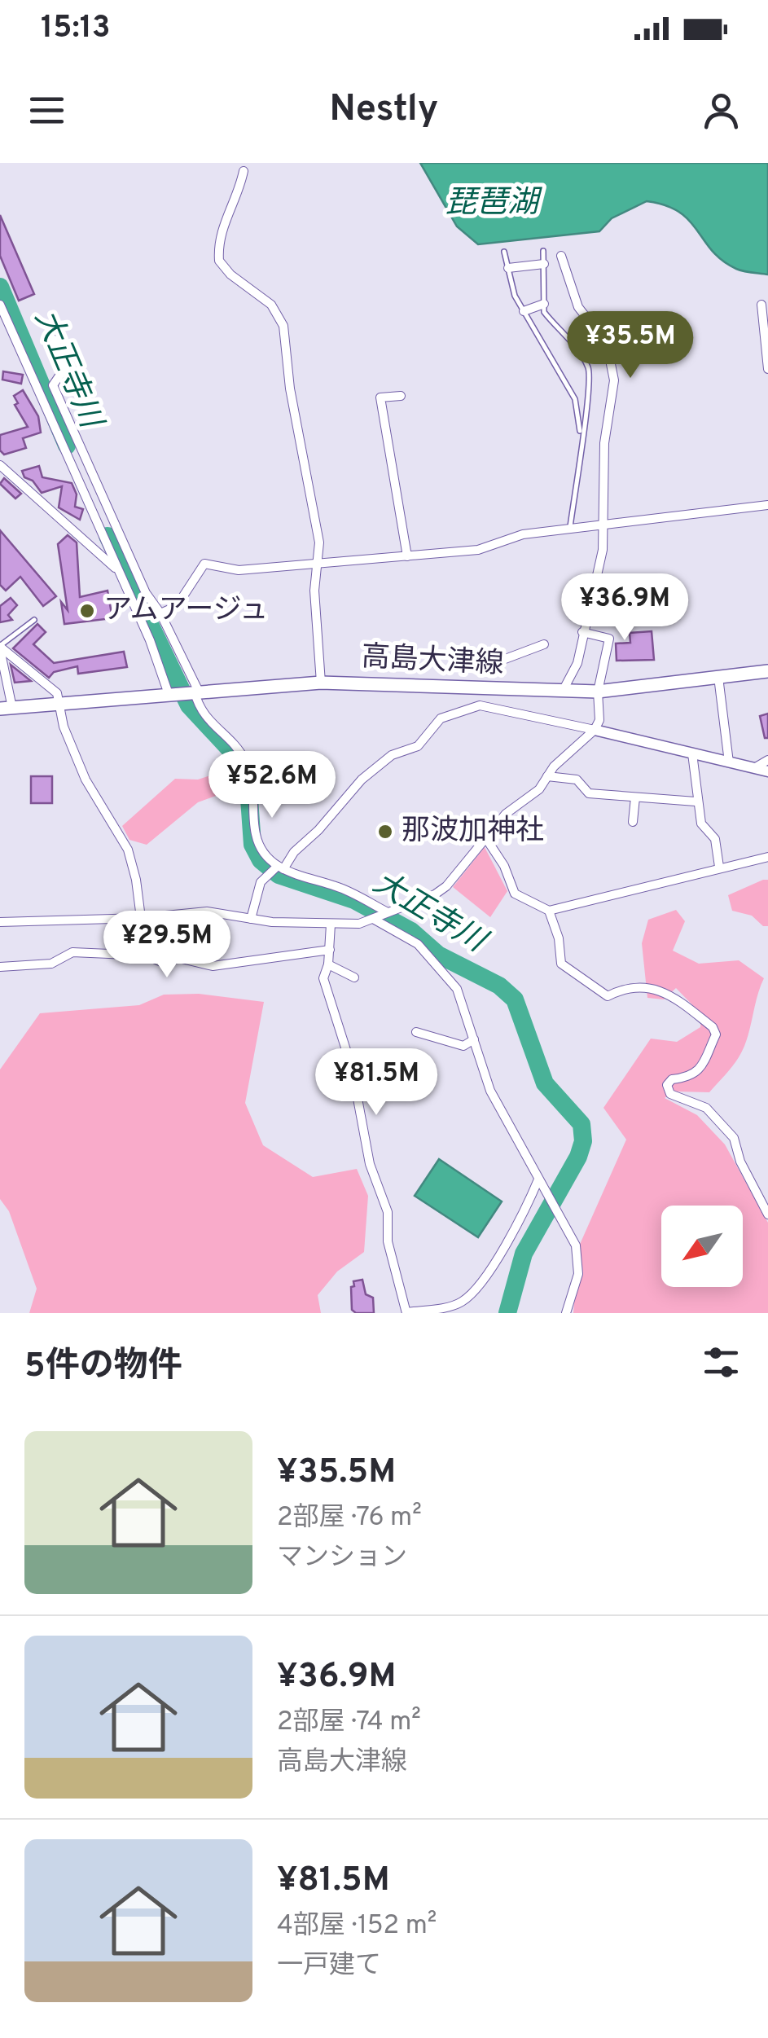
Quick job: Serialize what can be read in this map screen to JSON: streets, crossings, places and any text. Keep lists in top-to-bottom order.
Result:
{
  "streets": {
    "main road": ["高島大津線"]
  },
  "water": ["琵琶湖", "大正寺川"],
  "places": ["アムアージュ", "那波加神社"],
  "north": "bottom left",
  "page": {
    "status": "15:13",
    "header": "Nestly",
    "price": [
      "¥35.5M",
      "¥36.9M",
      "¥52.6M",
      "¥29.5M",
      "¥81.5M"
    ],
    "heading": "5件の物件",
    "list": [
      {
        "name": "¥35.5M",
        "note": "2部屋 · 76 m² · マンション"
      },
      {
        "name": "¥36.9M",
        "note": "2部屋 · 74 m² · 高島大津線"
      },
      {
        "name": "¥81.5M",
        "note": "4部屋 · 152 m² · 一戸建て"
      }
    ]
  }
}
